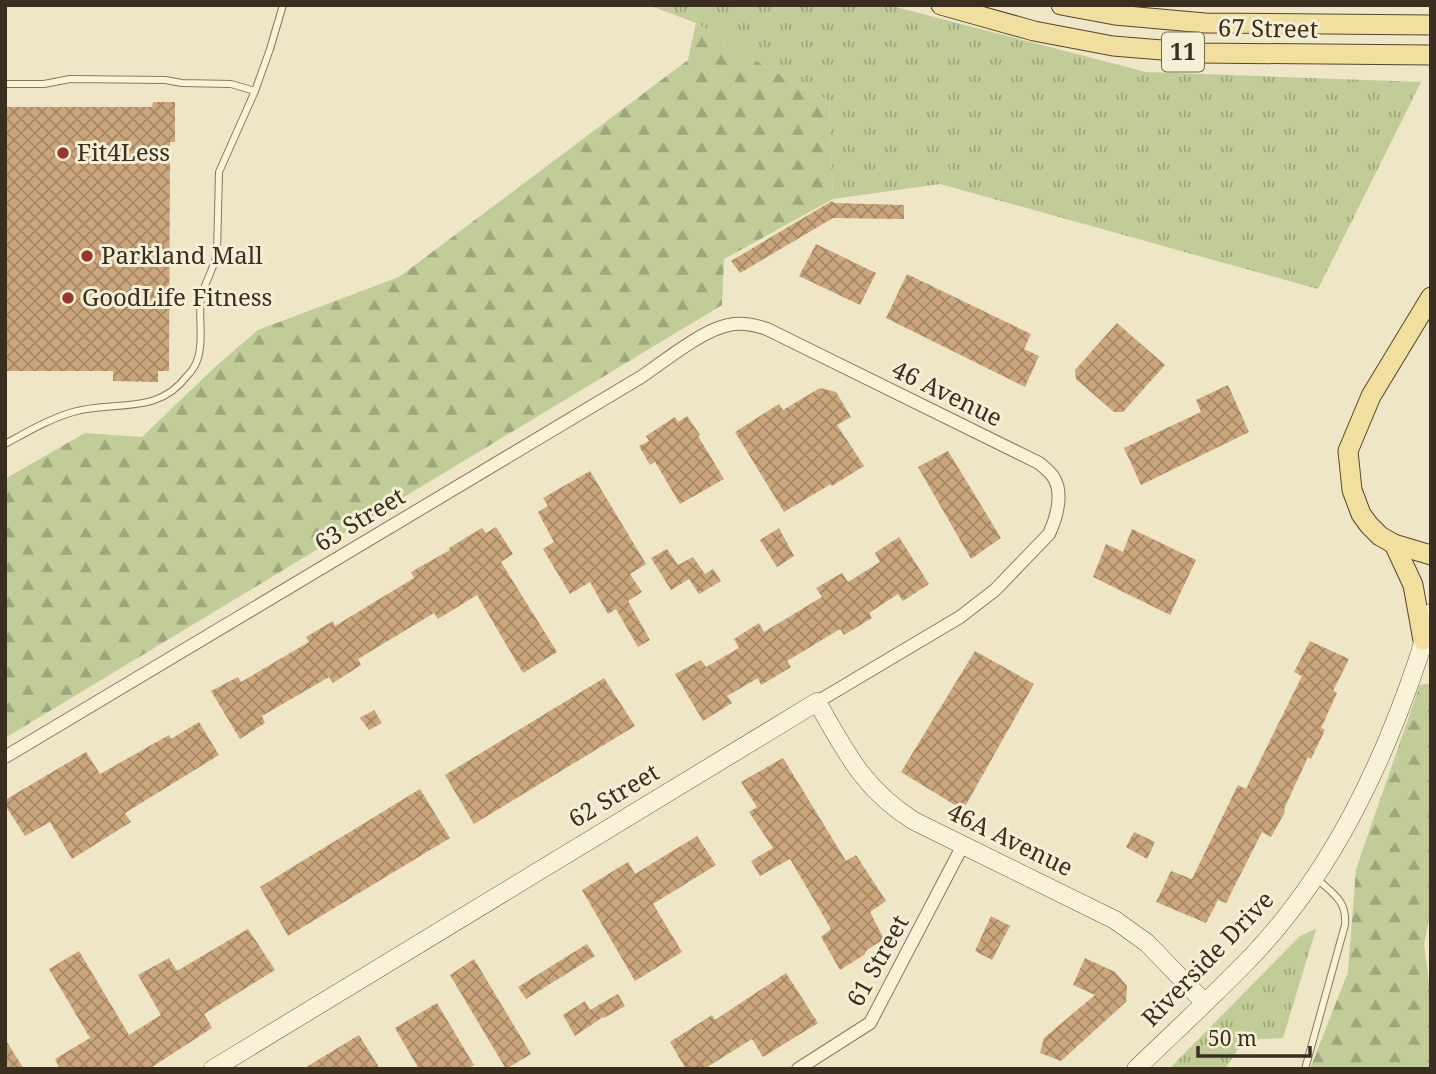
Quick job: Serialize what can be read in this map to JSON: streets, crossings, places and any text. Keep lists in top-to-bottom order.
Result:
{
  "streets": {
    "main road": ["67 Street", "11"],
    "street": [
      "46 Avenue",
      "63 Street",
      "62 Street",
      "46A Avenue",
      "Riverside Drive",
      "61 Street"
    ]
  },
  "crossings": [
    ["46 Avenue", "63 Street"],
    ["46 Avenue", "62 Street"],
    ["62 Street", "46A Avenue"],
    ["46A Avenue", "Riverside Drive"],
    ["46A Avenue", "61 Street"]
  ],
  "places": ["Fit4Less", "Parkland Mall", "GoodLife Fitness"],
  "scale_bar": "50 m"
}
